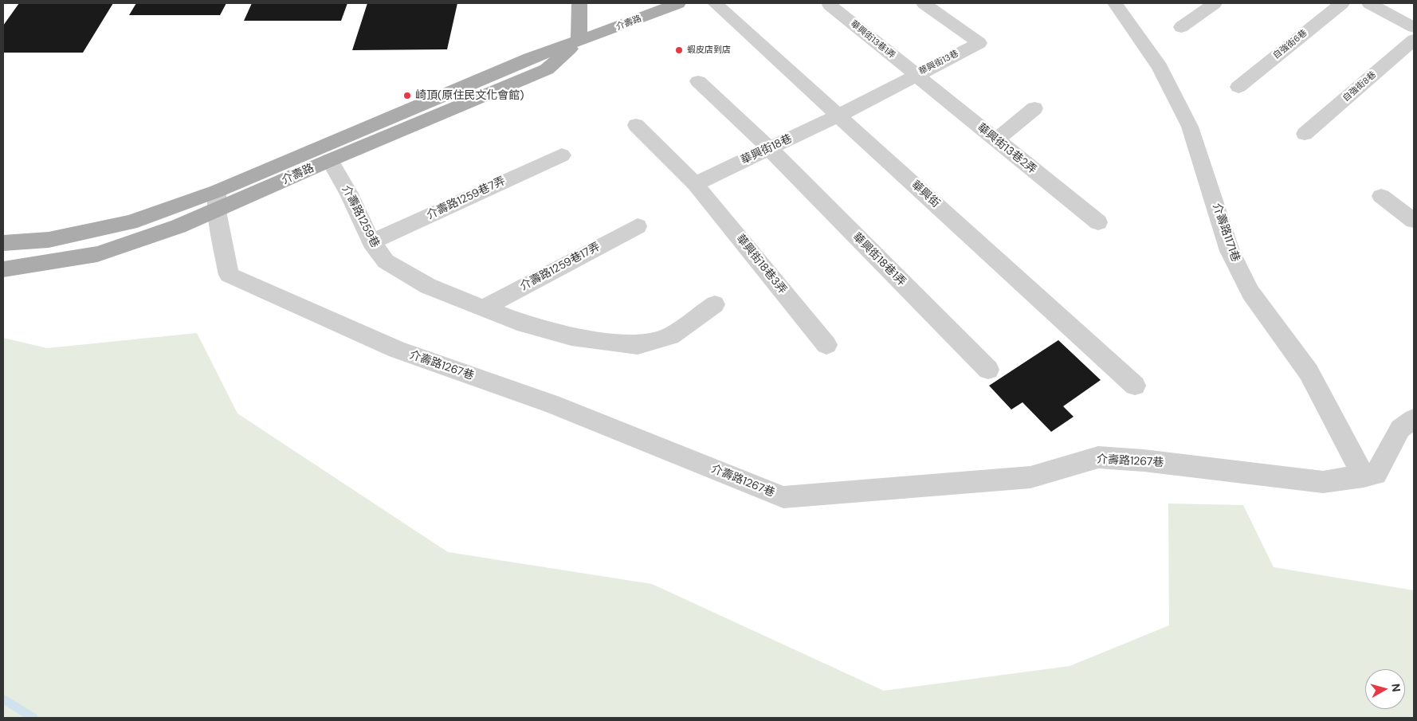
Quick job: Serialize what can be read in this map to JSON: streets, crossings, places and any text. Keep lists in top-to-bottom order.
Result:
{
  "streets": {
    "main road": ["介壽路"],
    "street": [
      "華興街13巷1弄",
      "自強街6巷",
      "華興街13巷",
      "自強街8巷",
      "華興街13巷2弄",
      "華興街18巷",
      "華興街",
      "介壽路1259巷7弄",
      "介壽路1259巷",
      "介壽路1171巷",
      "華興街18巷1弄",
      "華興街18巷3弄",
      "介壽路1259巷17弄",
      "介壽路1267巷"
    ]
  },
  "crossings": [
    ["介壽路", "介壽路1259巷"],
    ["介壽路", "介壽路1267巷"],
    ["華興街13巷1弄", "華興街13巷"],
    ["華興街13巷1弄", "華興街13巷2弄"],
    ["華興街13巷", "華興街13巷2弄"],
    ["華興街13巷", "華興街18巷"],
    ["華興街13巷", "華興街"],
    ["華興街18巷", "華興街"],
    ["華興街18巷", "華興街18巷1弄"],
    ["華興街18巷", "華興街18巷3弄"],
    ["介壽路1259巷7弄", "介壽路1259巷"],
    ["介壽路1259巷", "介壽路1259巷17弄"],
    ["介壽路1171巷", "介壽路1267巷"]
  ],
  "places": ["蝦皮店到店", "崎頂(原住民文化會館)"],
  "north": "right"
}
